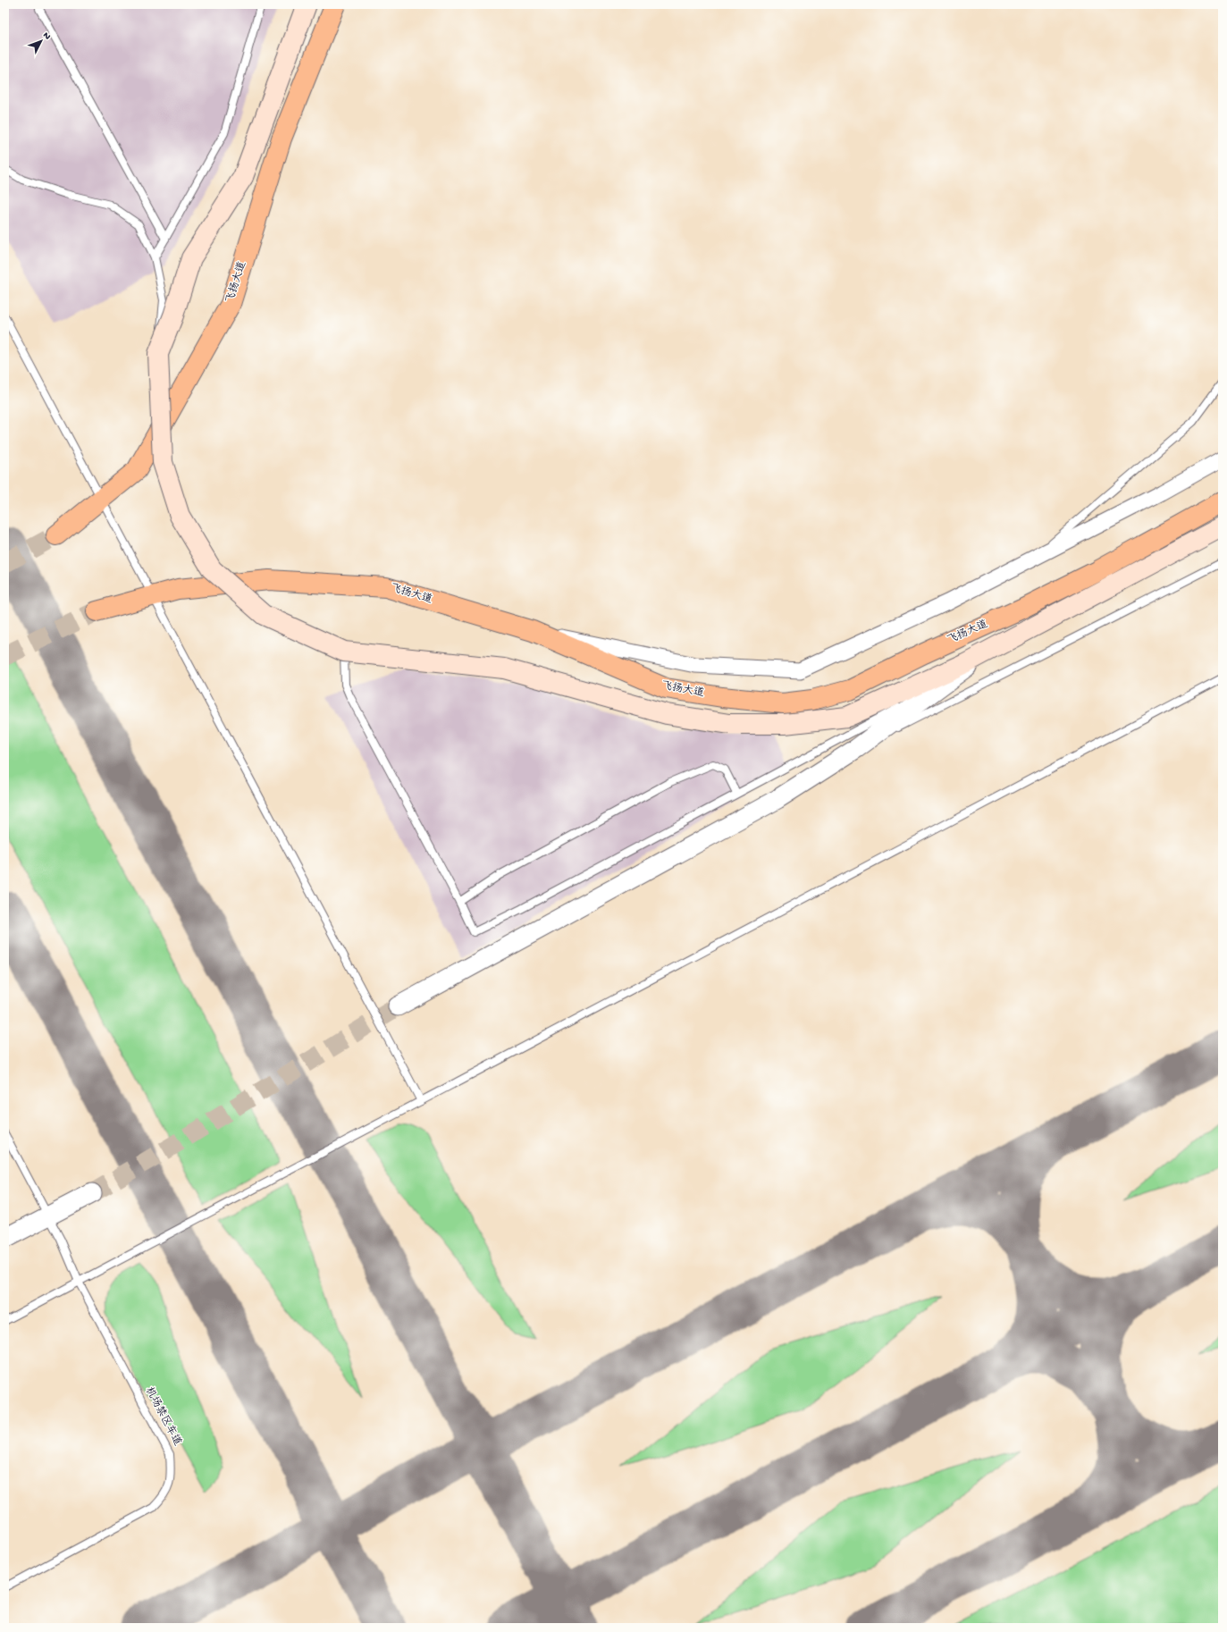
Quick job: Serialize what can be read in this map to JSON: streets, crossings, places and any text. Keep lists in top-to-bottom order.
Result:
{
  "streets": {
    "main road": ["飞扬大道"],
    "lane": ["机场禁区车道"]
  },
  "north": "top right"
}
